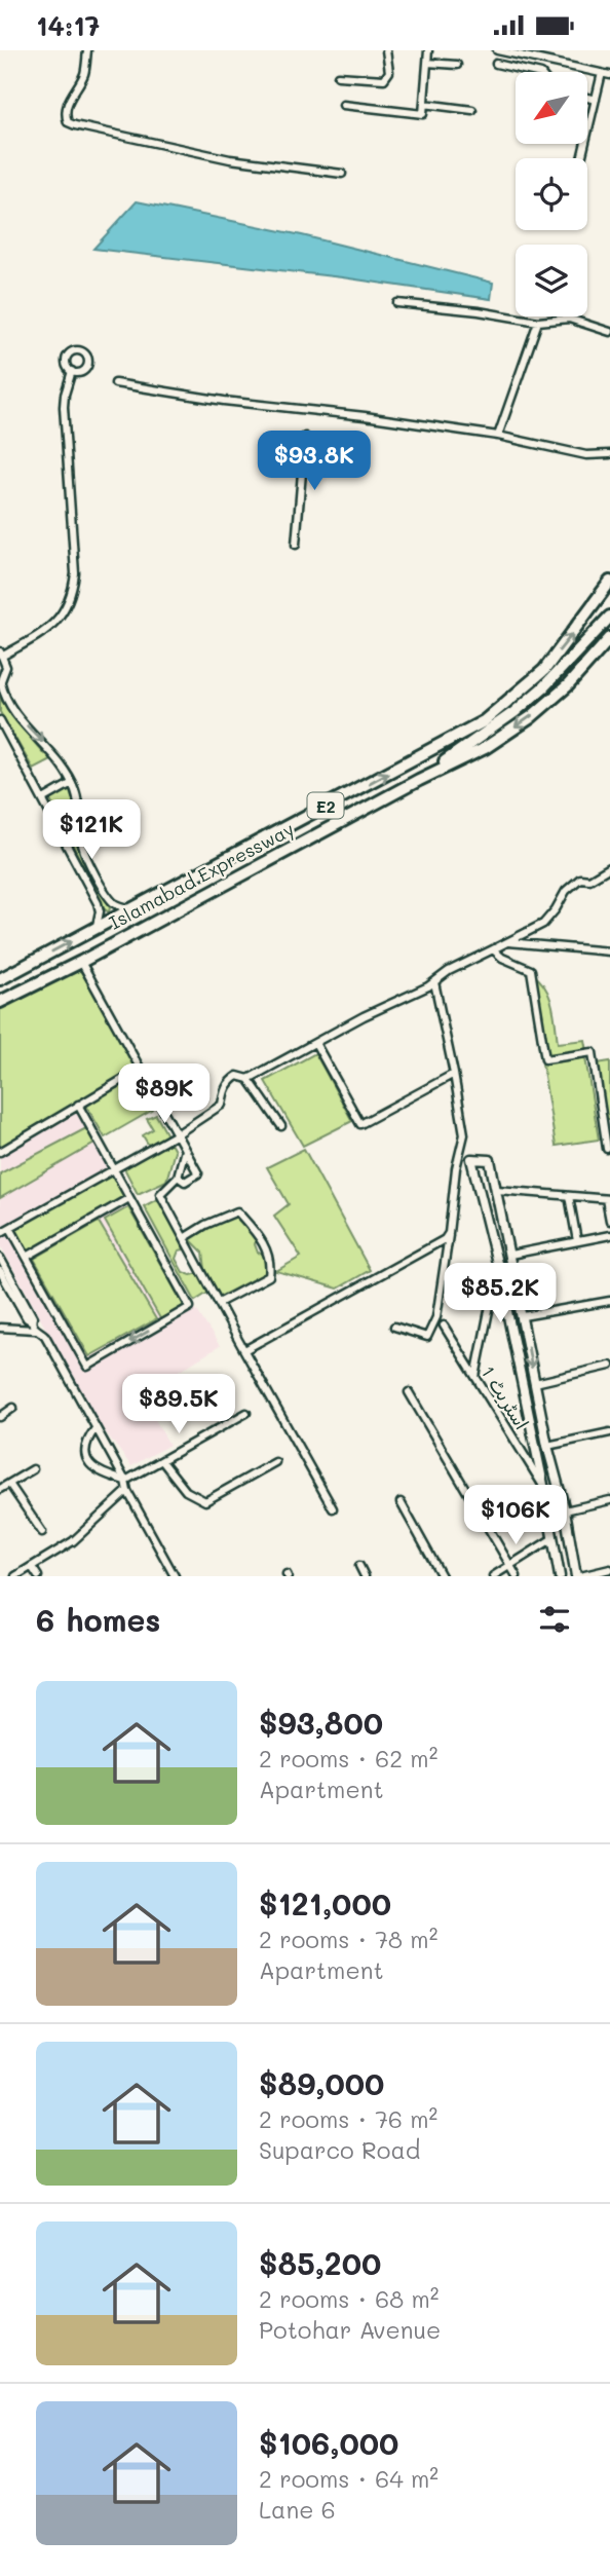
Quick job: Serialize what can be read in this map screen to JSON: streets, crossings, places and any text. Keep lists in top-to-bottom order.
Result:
{
  "streets": {
    "highway": ["E2", "Islamabad Expressway"],
    "street": ["اسٹریٹ 1"]
  },
  "north": "bottom left",
  "page": {
    "status": "14:17",
    "price": [
      "$93.8K",
      "$121K",
      "$89K",
      "$85.2K",
      "$89.5K",
      "$106K"
    ],
    "heading": "6 homes",
    "list": [
      {
        "name": "$93,800",
        "note": "2 rooms · 62 m² · Apartment"
      },
      {
        "name": "$121,000",
        "note": "2 rooms · 78 m² · Apartment"
      },
      {
        "name": "$89,000",
        "note": "2 rooms · 76 m² · Suparco Road"
      },
      {
        "name": "$85,200",
        "note": "2 rooms · 68 m² · Potohar Avenue"
      },
      {
        "name": "$106,000",
        "note": "2 rooms · 64 m² · Lane 6"
      }
    ]
  }
}
